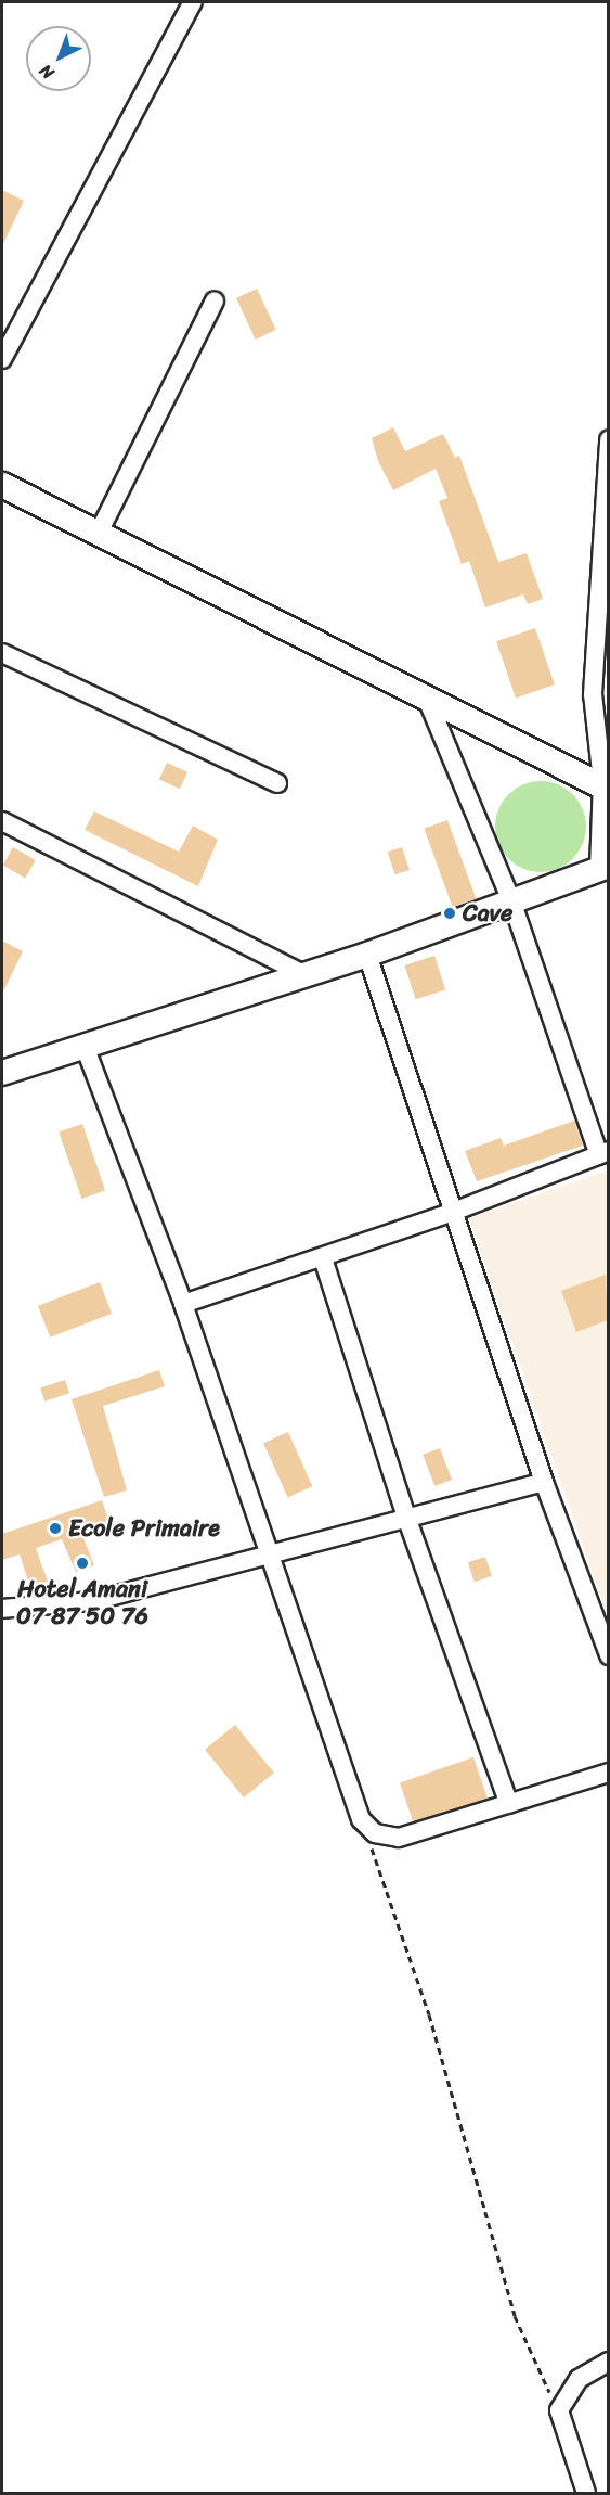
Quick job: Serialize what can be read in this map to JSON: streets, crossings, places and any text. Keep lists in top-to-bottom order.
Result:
{
  "places": ["Cave", "Ecole Primaire", "Hotel Amani 07 87 50 76"],
  "north": "bottom left"
}
